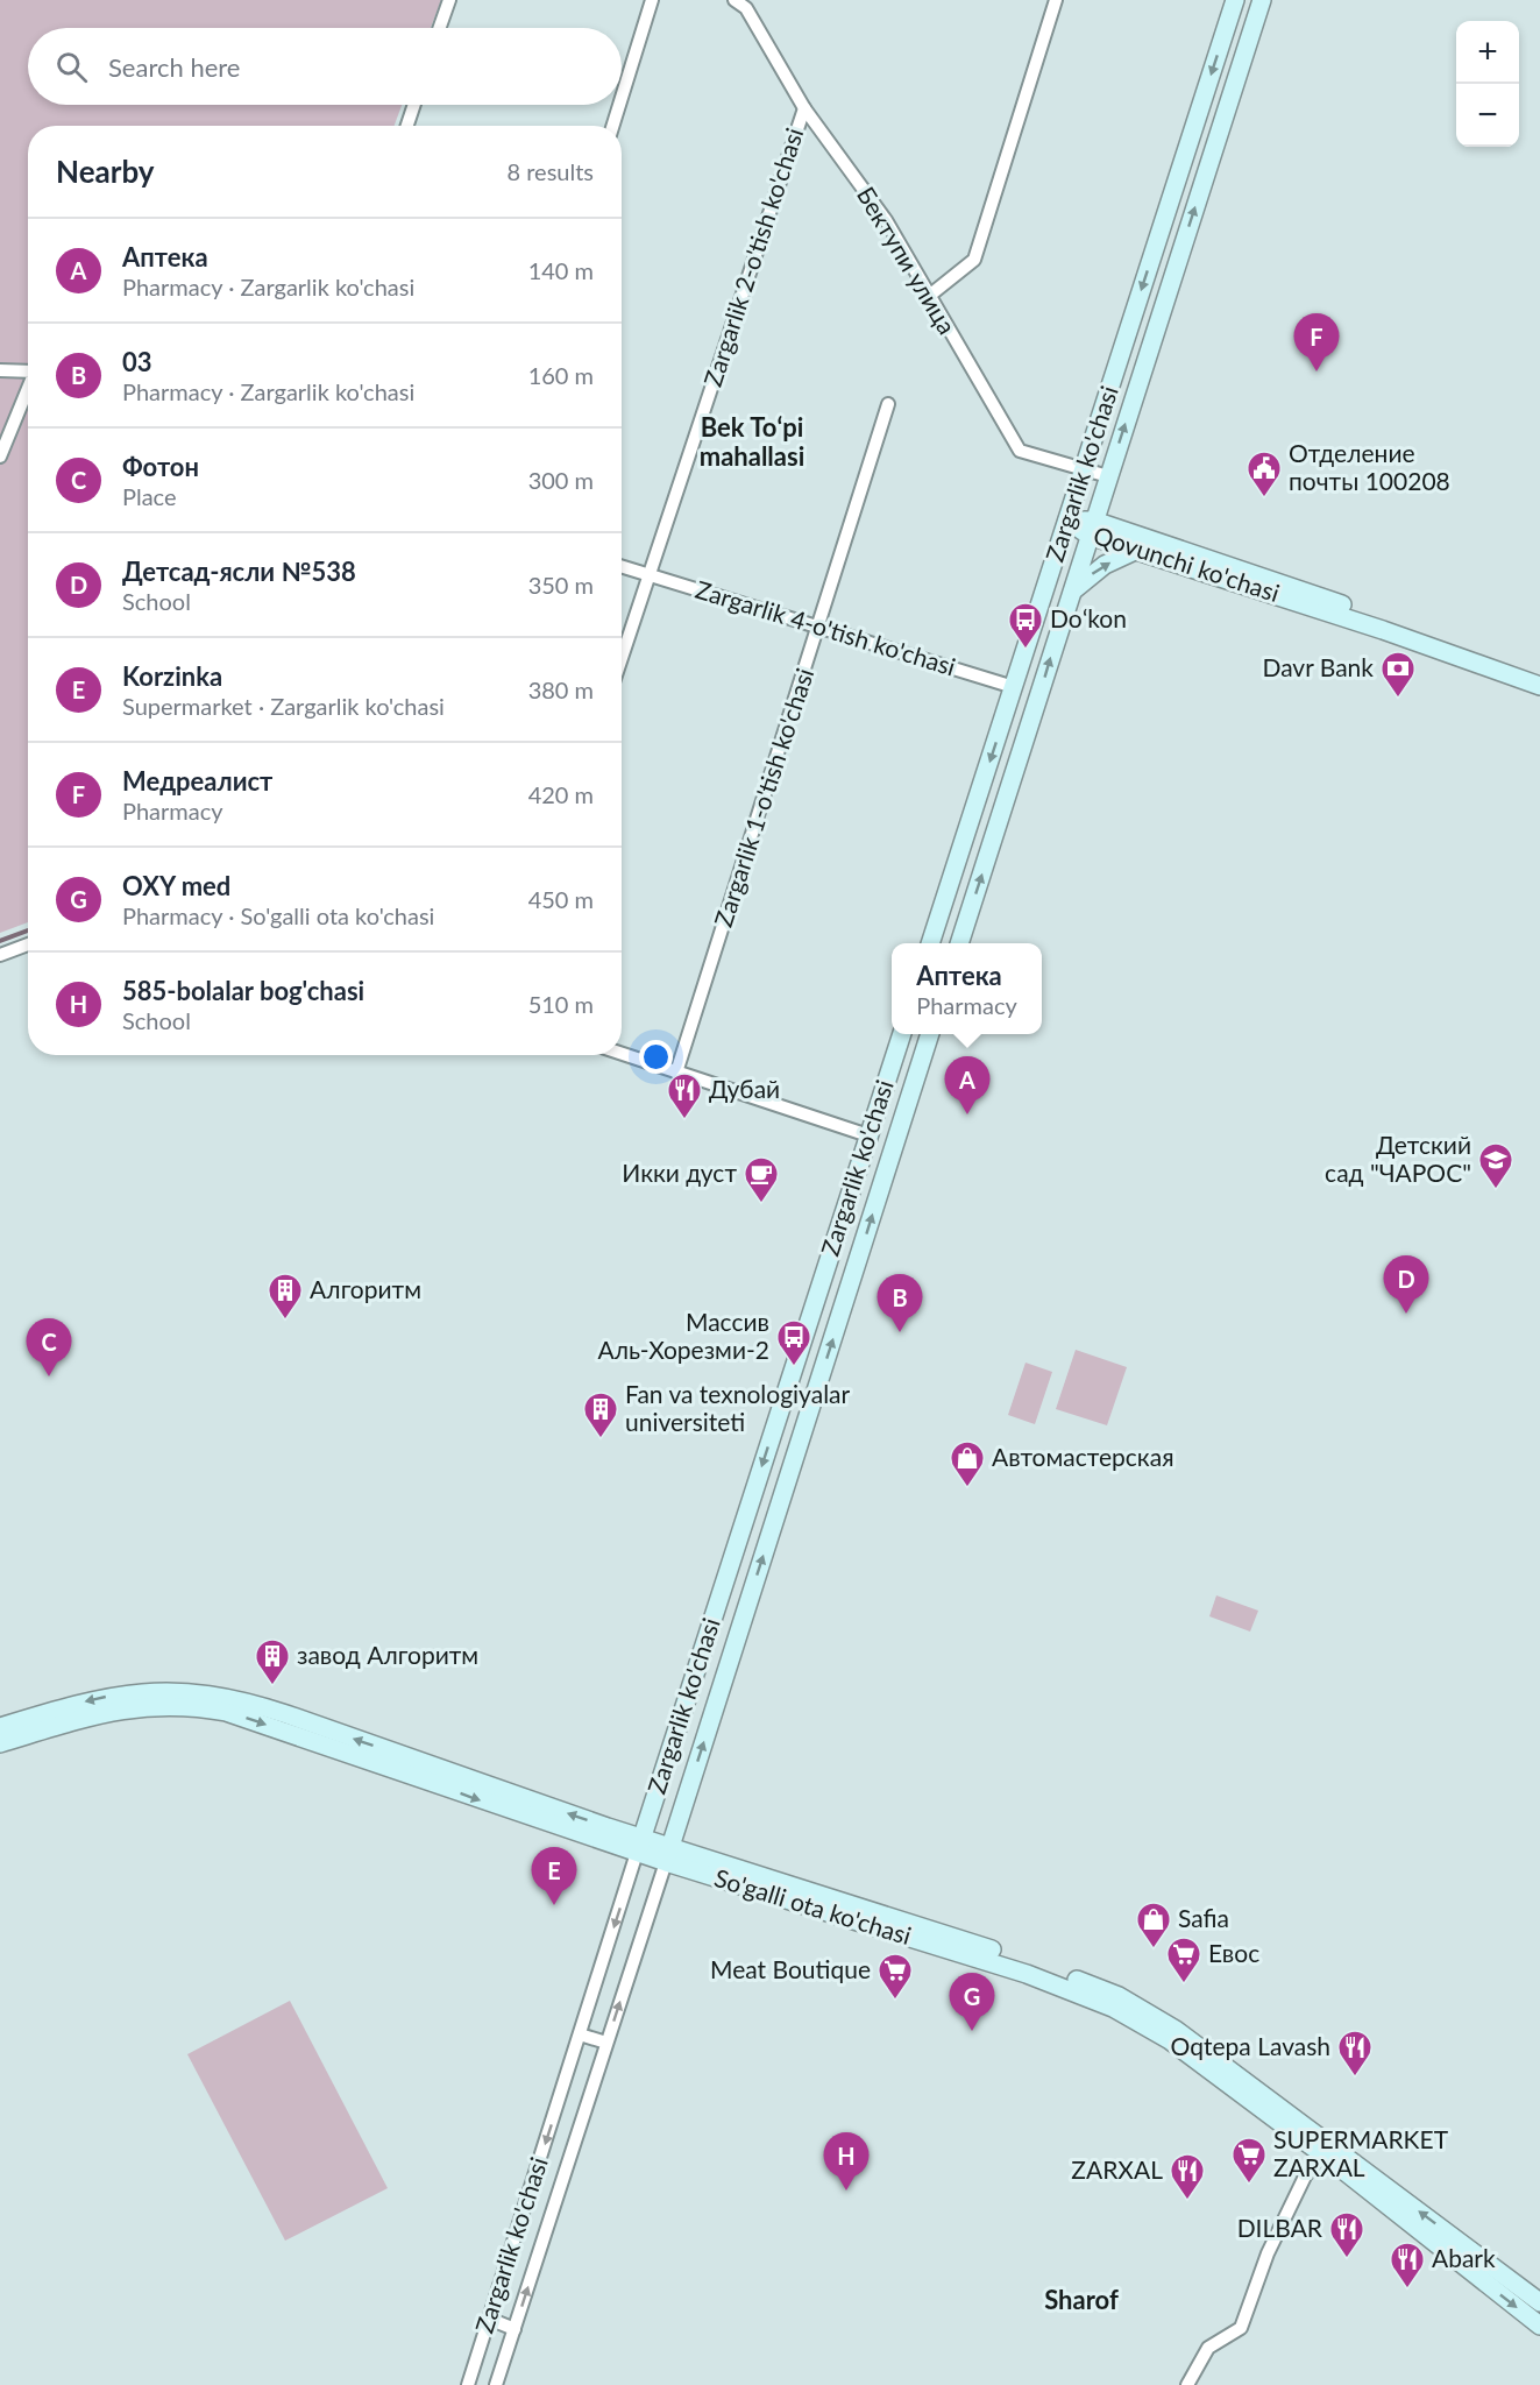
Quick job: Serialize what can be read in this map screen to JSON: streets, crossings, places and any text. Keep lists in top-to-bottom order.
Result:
{
  "streets": {
    "main road": [
      "Zargarlik ko'chasi",
      "Qovunchi ko'chasi",
      "Zargarlik 4-o'tish ko'chasi",
      "So'galli ota ko'chasi"
    ],
    "street": ["Zargarlik 2-o'tish ko'chasi", "Бектупи улица", "Zargarlik 1-o'tish ko'chasi"]
  },
  "crossings": [
    ["Zargarlik 2-o'tish ko'chasi", "Бектупи улица"],
    ["Zargarlik 2-o'tish ko'chasi", "Zargarlik 4-o'tish ko'chasi"],
    ["Бектупи улица", "Zargarlik ko'chasi"],
    ["Zargarlik ko'chasi", "Qovunchi ko'chasi"],
    ["Zargarlik ko'chasi", "Zargarlik 4-o'tish ko'chasi"],
    ["Zargarlik ko'chasi", "So'galli ota ko'chasi"],
    ["Zargarlik 4-o'tish ko'chasi", "Zargarlik 1-o'tish ko'chasi"]
  ],
  "districts": ["Bek Toʻpi mahallasi", "Sharof"],
  "places": {
    "public building": ["Отделение почты 100208"],
    "bus stop": ["Doʻkon", "Массив Аль-Хорезми-2"],
    "bank": ["Davr Bank"],
    "restaurant": [
      "Дубай",
      "Oqtepa Lavash",
      "ZARXAL",
      "DILBAR",
      "Abark"
    ],
    "school or university": ["Детский сад \"ЧАРОС\""],
    "cafe": ["Икки дуст"],
    "building": ["Алгоритм", "Fan va texnologiyalar universiteti", "завод Алгоритм"],
    "shop": ["Автомастерская", "Safia"],
    "supermarket": ["Евос", "Meat Boutique", "SUPERMARKET ZARXAL"]
  },
  "page": {
    "map_buttons": ["+", "−"],
    "search": "Search here",
    "heading": ["Nearby", "8 results"],
    "list": [
      {
        "mark": "A",
        "name": "Аптека",
        "note": "Pharmacy · Zargarlik ko'chasi",
        "value": "140 m"
      },
      {
        "mark": "B",
        "name": "03",
        "note": "Pharmacy · Zargarlik ko'chasi",
        "value": "160 m"
      },
      {
        "mark": "C",
        "name": "Фотон",
        "note": "Place",
        "value": "300 m"
      },
      {
        "mark": "D",
        "name": "Детсад-ясли №538",
        "note": "School",
        "value": "350 m"
      },
      {
        "mark": "E",
        "name": "Korzinka",
        "note": "Supermarket · Zargarlik ko'chasi",
        "value": "380 m"
      },
      {
        "mark": "F",
        "name": "Медреалист",
        "note": "Pharmacy",
        "value": "420 m"
      },
      {
        "mark": "G",
        "name": "OXY med",
        "note": "Pharmacy · So'galli ota ko'chasi",
        "value": "450 m"
      },
      {
        "mark": "H",
        "name": "585-bolalar bog'chasi",
        "note": "School",
        "value": "510 m"
      }
    ],
    "pins": [
      "F",
      "A",
      "D",
      "B",
      "C",
      "E",
      "G",
      "H"
    ],
    "popup": ["Аптека", "Pharmacy"]
  }
}
